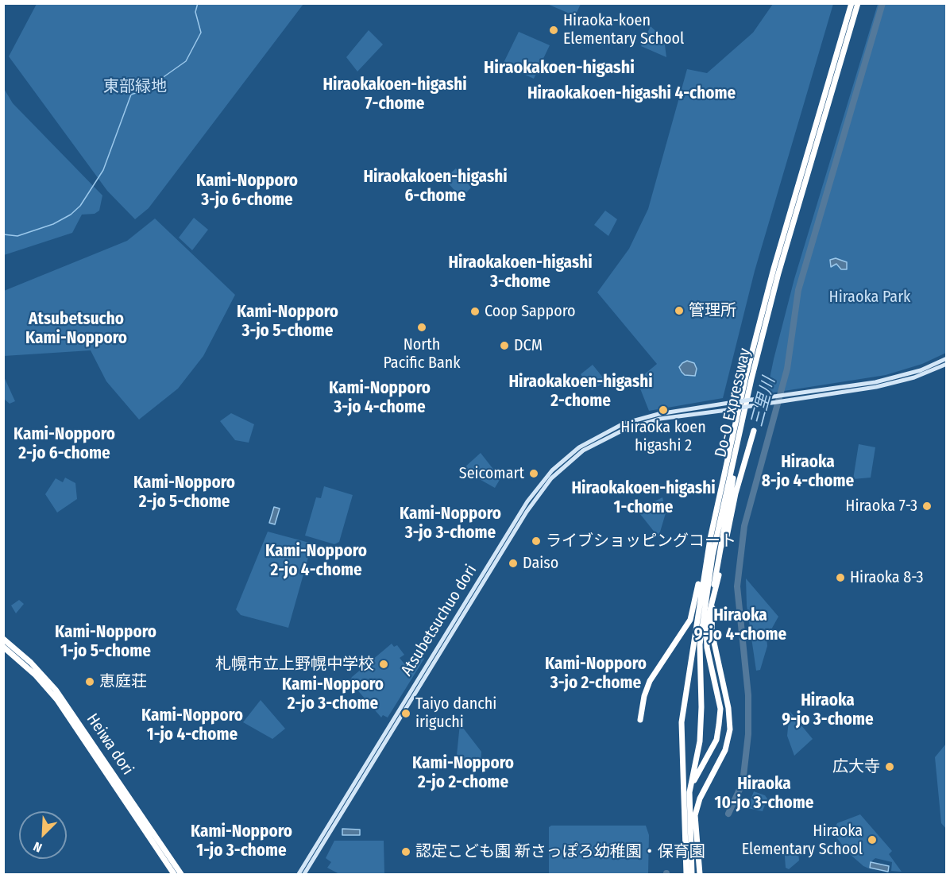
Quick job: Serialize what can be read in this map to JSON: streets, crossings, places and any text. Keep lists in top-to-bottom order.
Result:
{
  "streets": {
    "highway": ["Do-O Expressway", "Heiwa dori"],
    "main road": ["Atsubetsuchuo dori"]
  },
  "districts": [
    "Hiraokakoen-higashi",
    "Hiraokakoen-higashi 7-chome",
    "Hiraokakoen-higashi 4-chome",
    "Hiraokakoen-higashi 6-chome",
    "Kami-Nopporo 3-jo 6-chome",
    "Hiraokakoen-higashi 3-chome",
    "Kami-Nopporo 3-jo 5-chome",
    "Atsubetsucho Kami-Nopporo",
    "Hiraokakoen-higashi 2-chome",
    "Kami-Nopporo 3-jo 4-chome",
    "Kami-Nopporo 2-jo 6-chome",
    "Hiraoka 8-jo 4-chome",
    "Kami-Nopporo 2-jo 5-chome",
    "Hiraokakoen-higashi 1-chome",
    "Kami-Nopporo 3-jo 3-chome",
    "Kami-Nopporo 2-jo 4-chome",
    "Hiraoka 9-jo 4-chome",
    "Kami-Nopporo 1-jo 5-chome",
    "Kami-Nopporo 3-jo 2-chome",
    "Kami-Nopporo 2-jo 3-chome",
    "Hiraoka 9-jo 3-chome",
    "Kami-Nopporo 1-jo 4-chome",
    "Kami-Nopporo 2-jo 2-chome",
    "Hiraoka 10-jo 3-chome",
    "Kami-Nopporo 1-jo 3-chome"
  ],
  "water": ["三里川"],
  "parks": ["東部緑地", "Hiraoka Park"],
  "places": [
    "Hiraoka-koen Elementary School",
    "管理所",
    "Coop Sapporo",
    "North Pacific Bank",
    "DCM",
    "Hiraoka koen higashi 2",
    "Seicomart",
    "Hiraoka 7-3",
    "ライブショッピングコート",
    "Daiso",
    "Hiraoka 8-3",
    "札幌市立上野幌中学校",
    "恵庭荘",
    "Taiyo danchi iriguchi",
    "広大寺",
    "Hiraoka Elementary School",
    "認定こども園 新さっぽろ幼稚園・保育園"
  ],
  "north": "bottom left"
}
